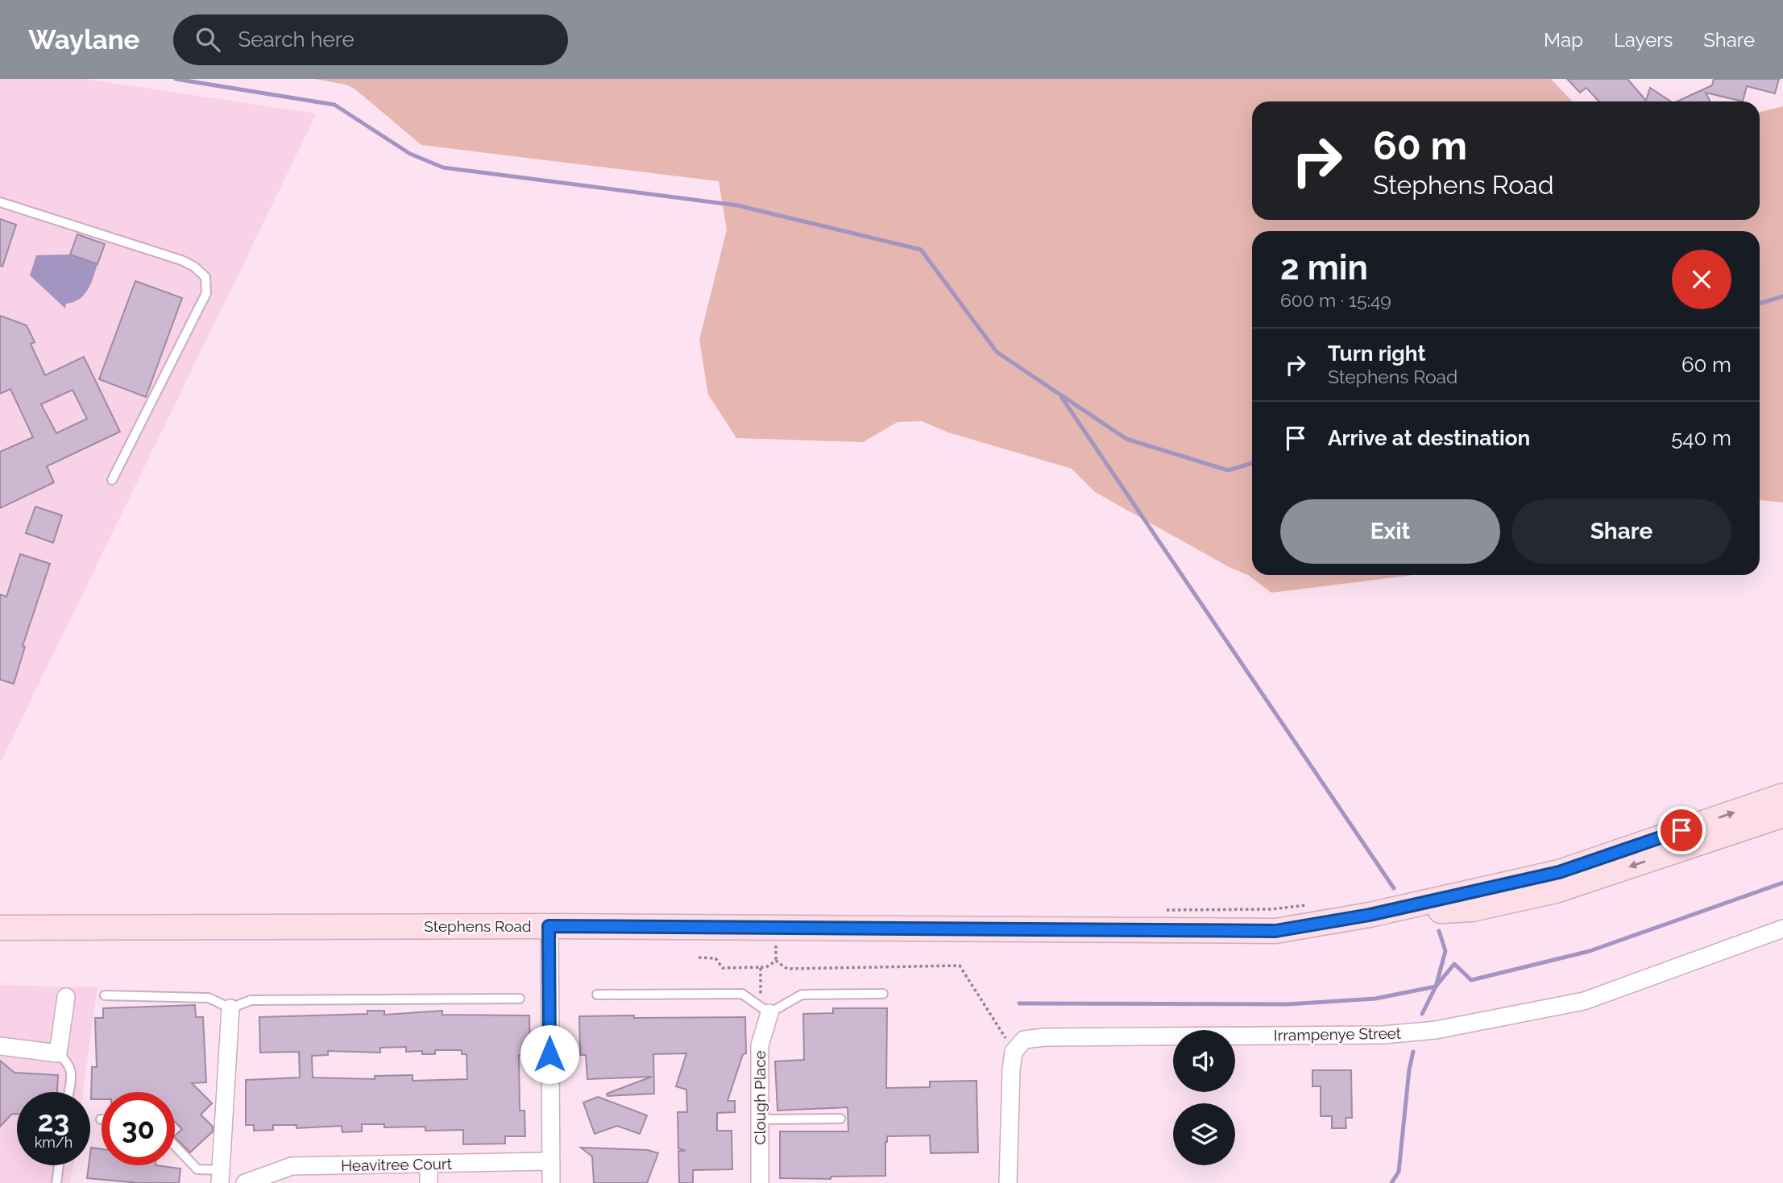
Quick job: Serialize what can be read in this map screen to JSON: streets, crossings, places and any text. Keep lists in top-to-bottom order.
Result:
{
  "streets": {
    "street": [
      "Stephens Road",
      "Irrampenye Street",
      "Clough Place",
      "Heavitree Court"
    ]
  },
  "page": {
    "header": "Waylane",
    "search": "Search here",
    "nav": ["Map", "Layers", "Share"],
    "turn": ["60 m", "Stephens Road"],
    "heading": ["2 min", "600 m · 15:49"],
    "list": [
      {
        "name": "Turn right",
        "note": "Stephens Road",
        "value": "60 m"
      },
      {
        "name": "Arrive at destination",
        "value": "540 m"
      }
    ],
    "buttons": ["Exit", "Share"],
    "speed": "23 km/h",
    "limit": "30"
  }
}
